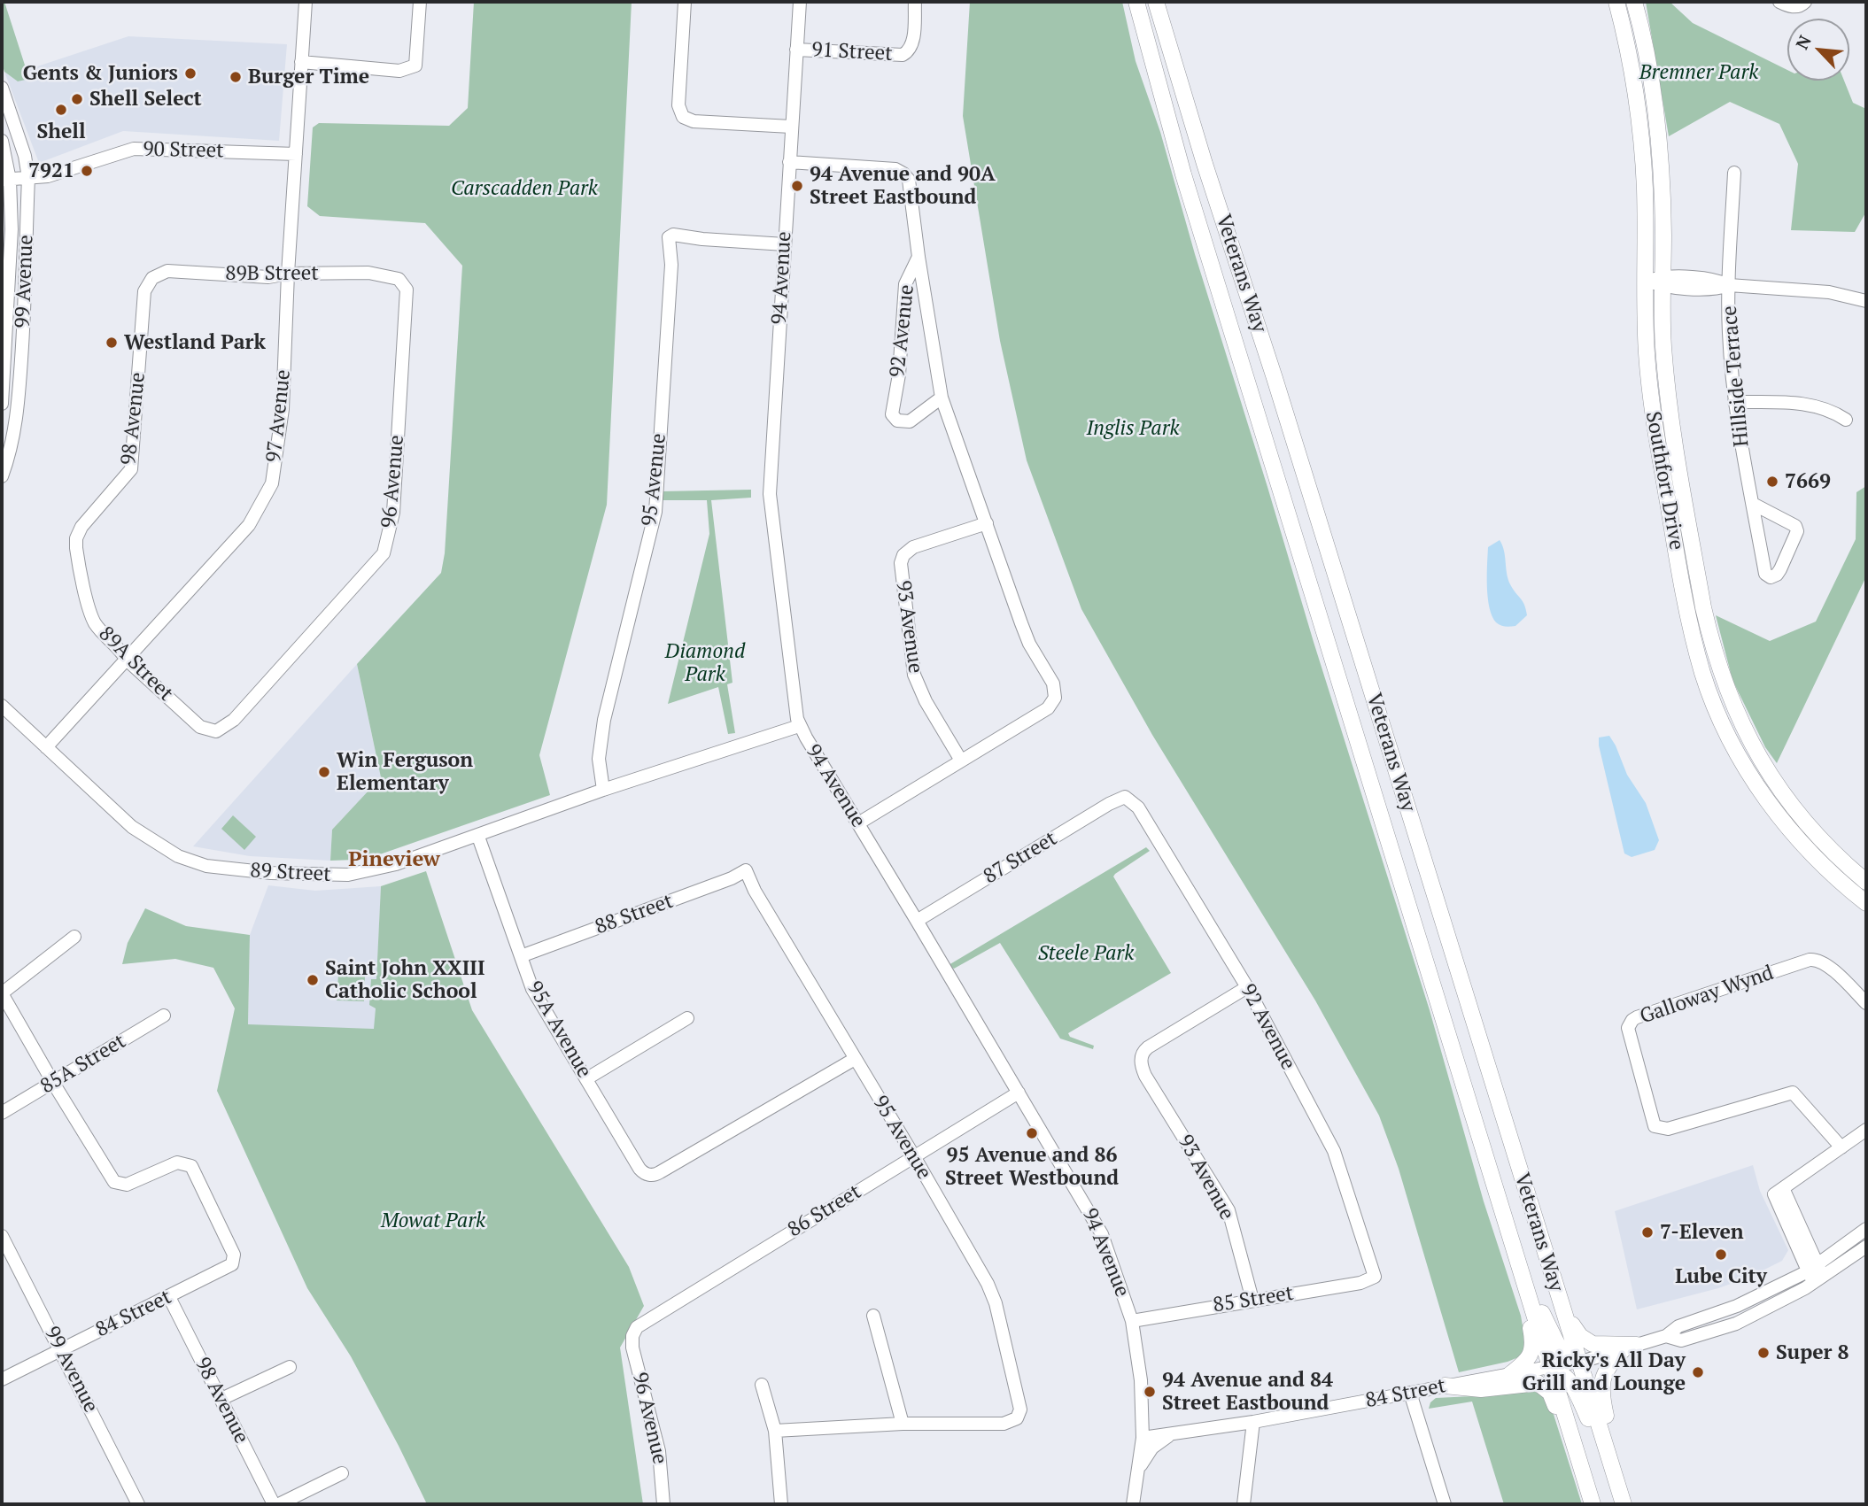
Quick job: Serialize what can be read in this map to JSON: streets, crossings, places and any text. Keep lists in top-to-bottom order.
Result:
{
  "streets": {
    "main road": ["Veterans Way", "Southfort Drive"],
    "street": [
      "91 Street",
      "90 Street",
      "89B Street",
      "94 Avenue",
      "99 Avenue",
      "92 Avenue",
      "Hillside Terrace",
      "97 Avenue",
      "98 Avenue",
      "95 Avenue",
      "96 Avenue",
      "93 Avenue",
      "89A Street",
      "87 Street",
      "89 Street",
      "88 Street",
      "Galloway Wynd",
      "95A Avenue",
      "85A Street",
      "86 Street",
      "85 Street",
      "84 Street"
    ]
  },
  "crossings": [
    ["91 Street", "94 Avenue"],
    ["90 Street", "99 Avenue"],
    ["90 Street", "97 Avenue"],
    ["89B Street", "97 Avenue"],
    ["89B Street", "98 Avenue"],
    ["89B Street", "96 Avenue"],
    ["Veterans Way", "84 Street"],
    ["94 Avenue", "95 Avenue"],
    ["94 Avenue", "87 Street"],
    ["94 Avenue", "89 Street"],
    ["94 Avenue", "86 Street"],
    ["94 Avenue", "85 Street"],
    ["94 Avenue", "84 Street"],
    ["99 Avenue", "84 Street"],
    ["92 Avenue", "93 Avenue"],
    ["92 Avenue", "87 Street"],
    ["92 Avenue", "85 Street"],
    ["97 Avenue", "89A Street"],
    ["97 Avenue", "89 Street"],
    ["98 Avenue", "89A Street"],
    ["98 Avenue", "84 Street"],
    ["95 Avenue", "89 Street"],
    ["95 Avenue", "88 Street"],
    ["95 Avenue", "95A Avenue"],
    ["95 Avenue", "86 Street"],
    ["96 Avenue", "89A Street"],
    ["96 Avenue", "86 Street"],
    ["93 Avenue", "85 Street"],
    ["89 Street", "95A Avenue"],
    ["88 Street", "95A Avenue"],
    ["85A Street", "84 Street"]
  ],
  "districts": ["Pineview"],
  "parks": [
    "Bremner Park",
    "Carscadden Park",
    "Inglis Park",
    "Diamond Park",
    "Steele Park",
    "Mowat Park"
  ],
  "places": [
    "Gents & Juniors",
    "Burger Time",
    "Shell Select",
    "Shell",
    "7921",
    "94 Avenue and 90A Street Eastbound",
    "Westland Park",
    "7669",
    "Win Ferguson Elementary",
    "Saint John XXIII Catholic School",
    "95 Avenue and 86 Street Westbound",
    "7-Eleven",
    "Lube City",
    "Super 8",
    "Ricky's All Day Grill and Lounge",
    "94 Avenue and 84 Street Eastbound"
  ],
  "north": "top left"
}
